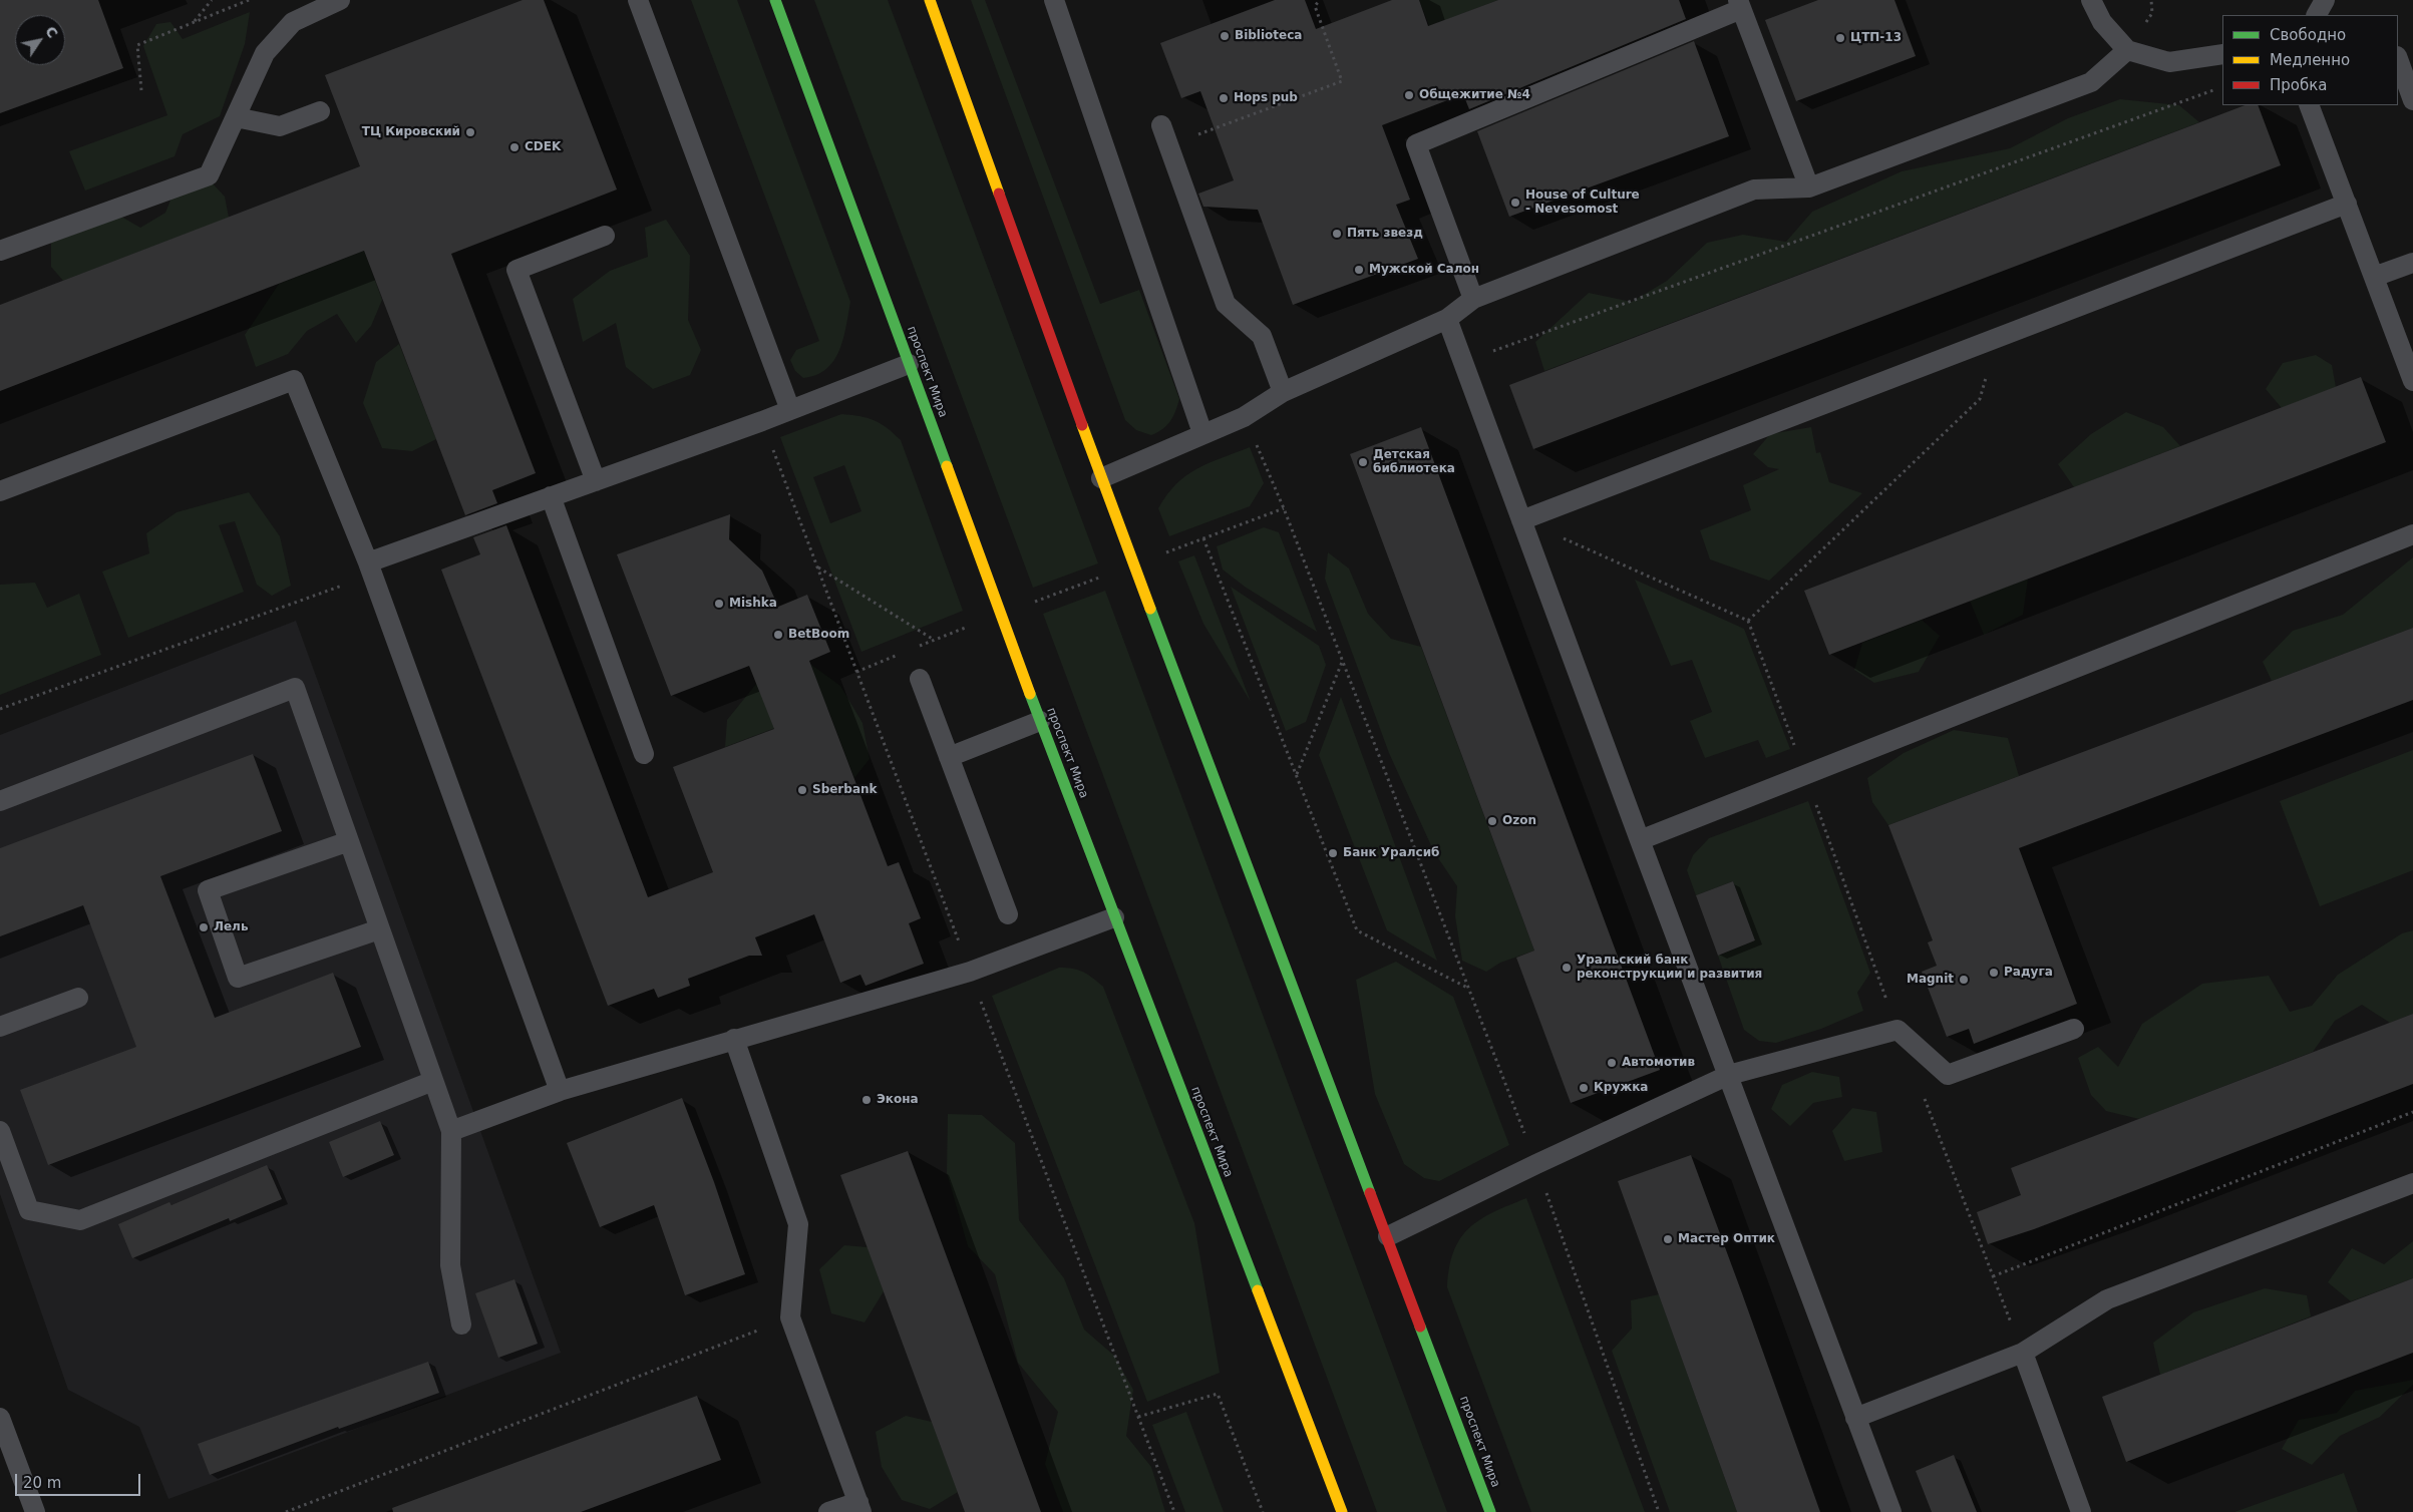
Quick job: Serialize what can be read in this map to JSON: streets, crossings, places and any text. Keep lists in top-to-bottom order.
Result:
{
  "streets": {
    "main road": ["проспект Мира"]
  },
  "places": [
    "Biblioteca",
    "ЦТП-13",
    "Общежитие №4",
    "Hops pub",
    "ТЦ Кировский",
    "CDEK",
    "House of Culture - Nevesomost",
    "Пять звезд",
    "Мужской Салон",
    "Детская библиотека",
    "Mishka",
    "BetBoom",
    "Sberbank",
    "Ozon",
    "Банк Уралсиб",
    "Лель",
    "Уральский банк реконструкции и развития",
    "Радуга",
    "Magnit",
    "Автомотив",
    "Кружка",
    "Экона",
    "Мастер Оптик"
  ],
  "legend": ["Свободно", "Медленно", "Пробка"],
  "scale_bar": "20 m",
  "north": "top right"
}
